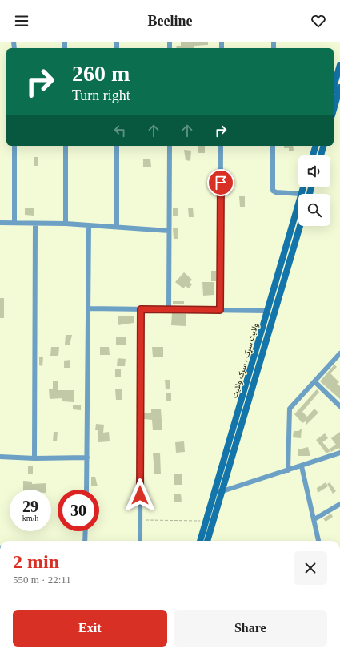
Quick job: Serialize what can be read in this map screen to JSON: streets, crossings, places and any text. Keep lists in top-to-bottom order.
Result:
{
  "streets": {
    "main road": ["ولایت سړک ، سرک ولایت"]
  },
  "page": {
    "header": "Beeline",
    "turn": ["260 m", "Turn right"],
    "speed": "29 km/h",
    "limit": "30",
    "heading": ["2 min", "550 m · 22:11"],
    "buttons": ["Exit", "Share"]
  }
}
